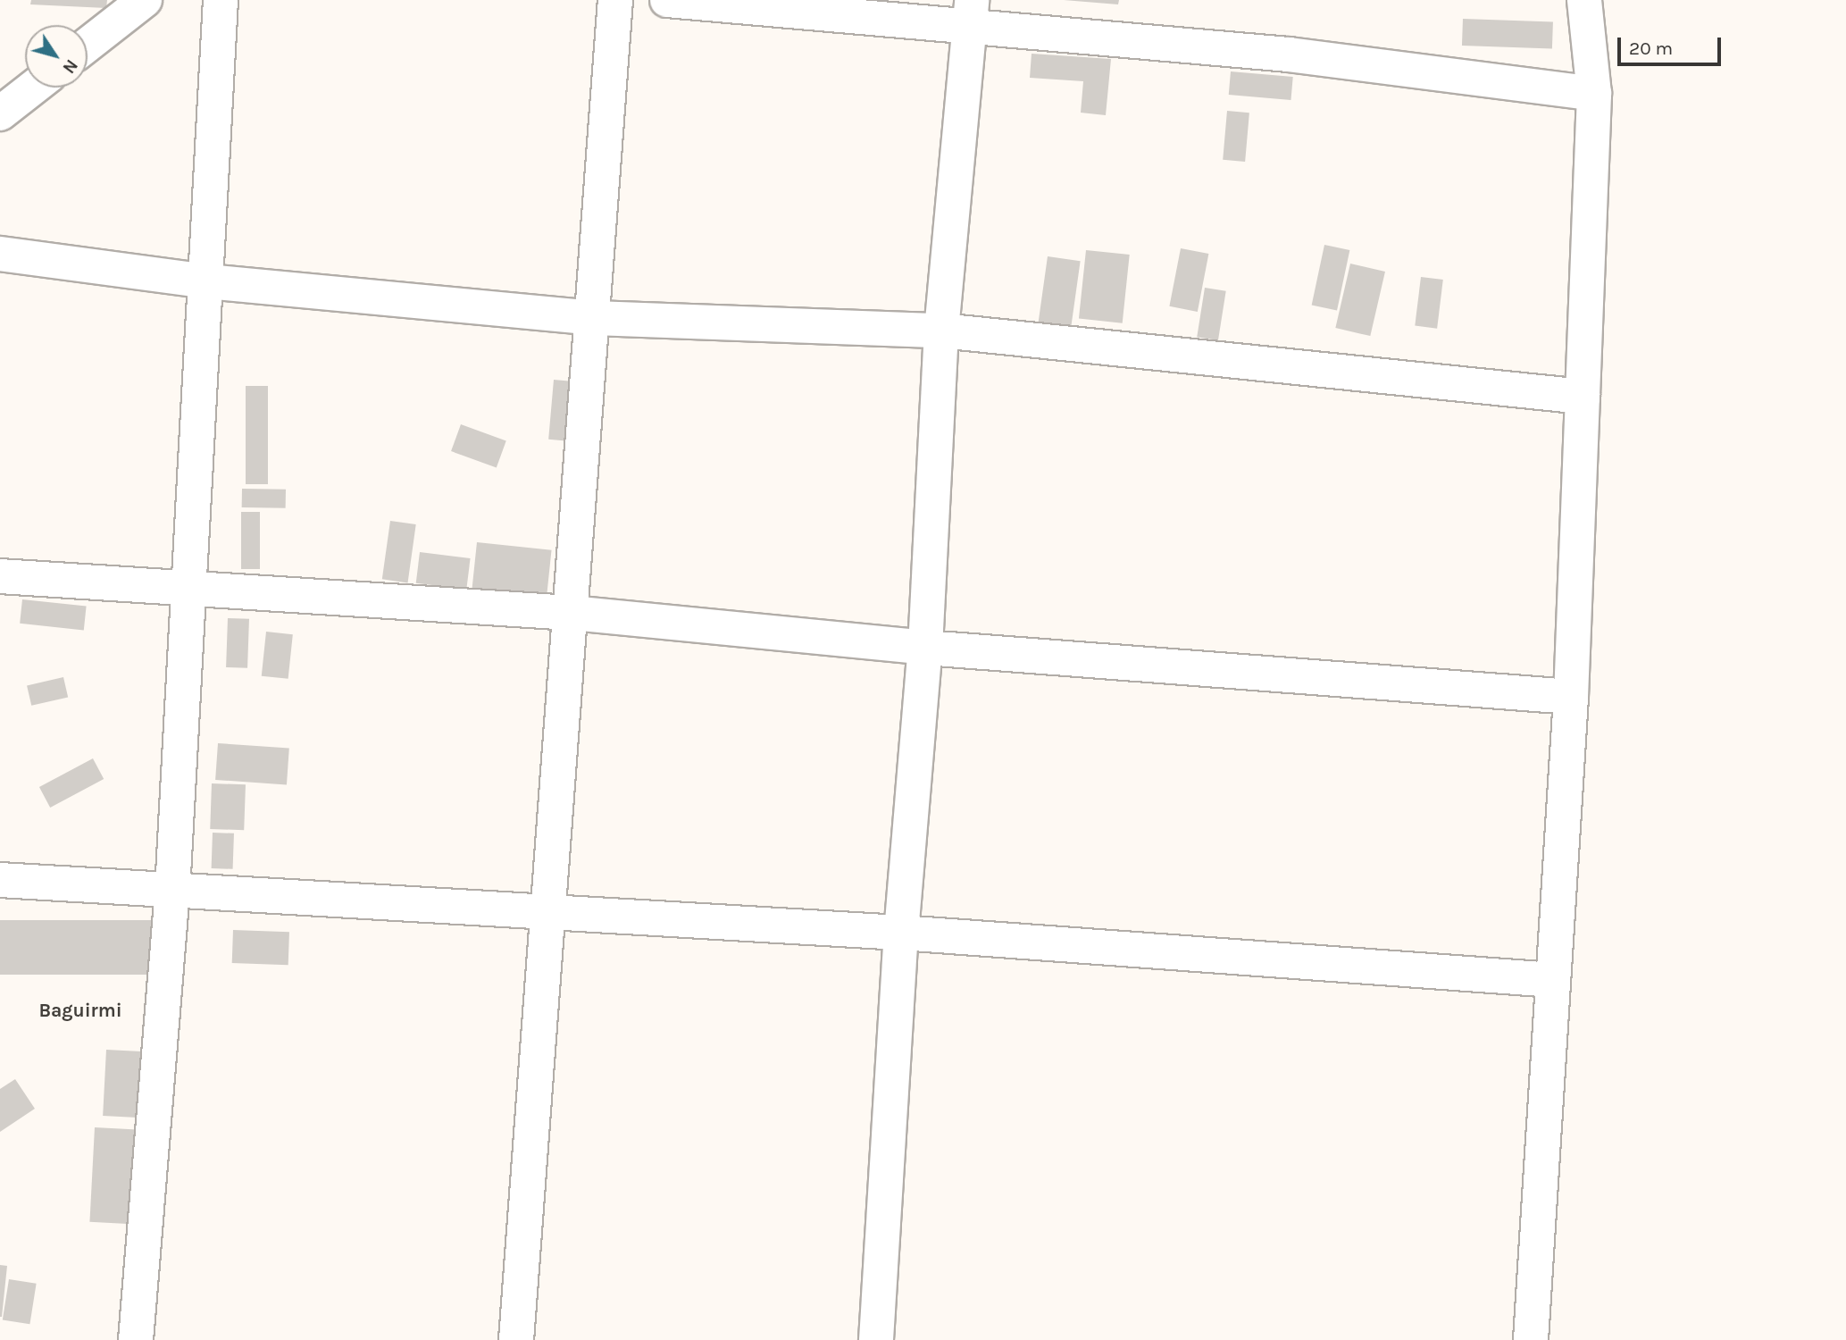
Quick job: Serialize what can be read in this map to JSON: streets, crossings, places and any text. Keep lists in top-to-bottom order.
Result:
{
  "districts": ["Baguirmi"],
  "scale_bar": "20 m",
  "north": "bottom right"
}
